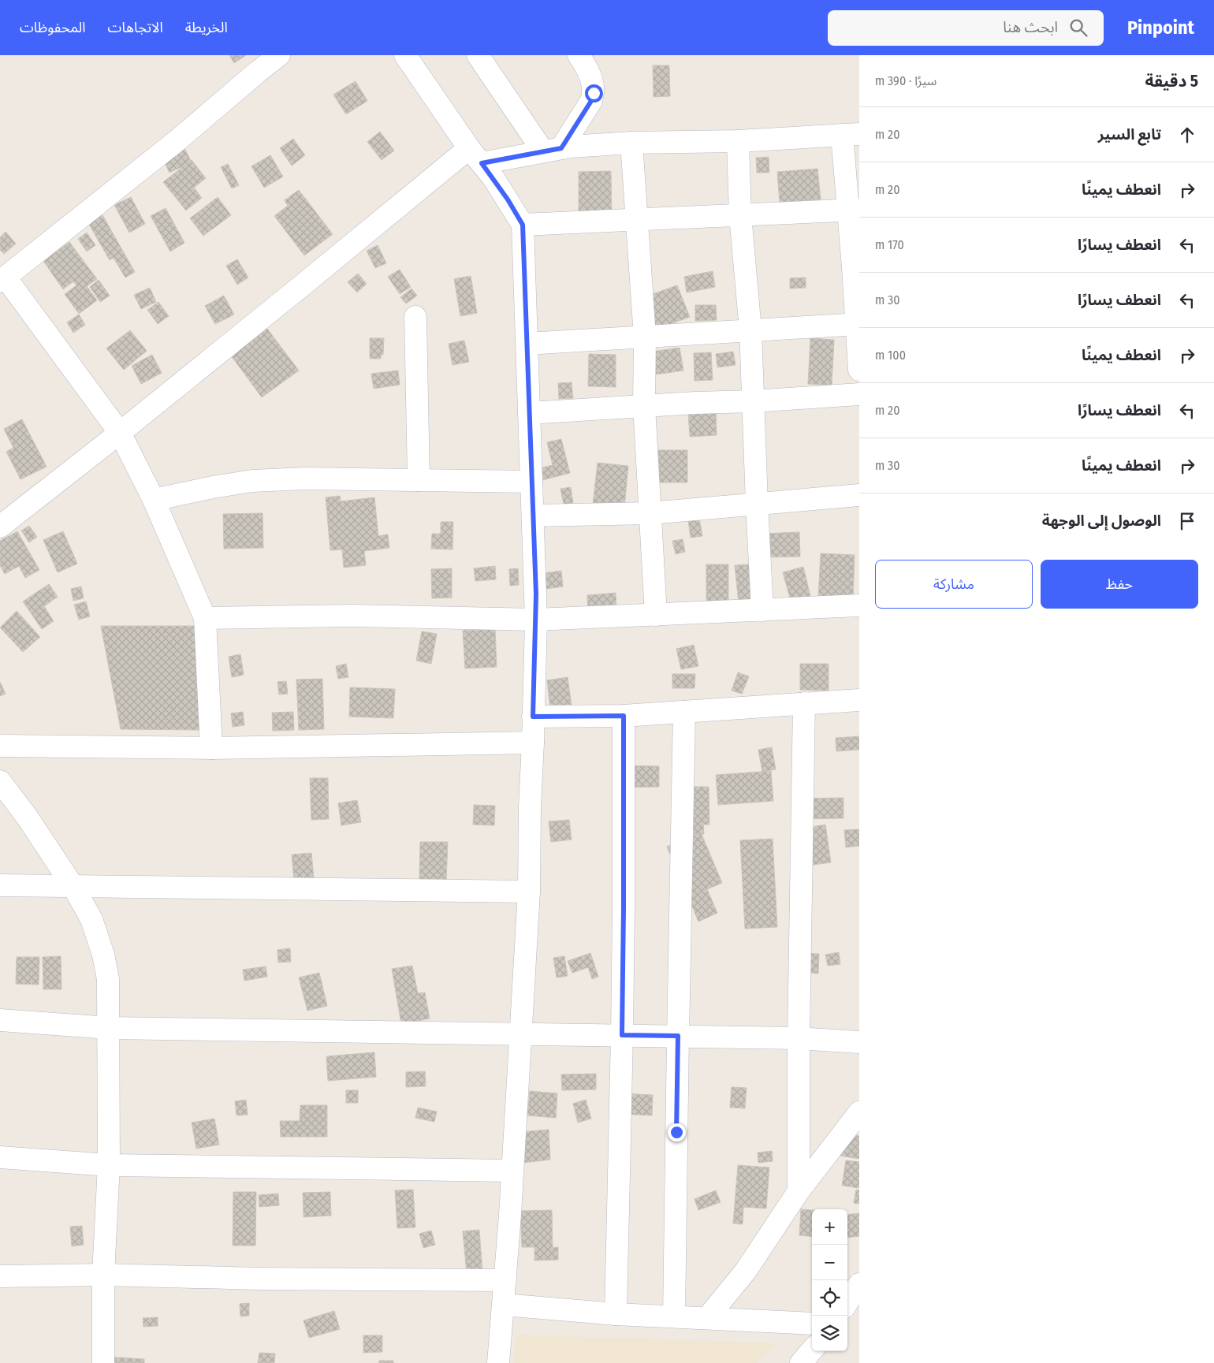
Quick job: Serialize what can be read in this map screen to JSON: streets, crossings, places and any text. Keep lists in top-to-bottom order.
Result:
{
  "page": {
    "header": "Pinpoint",
    "search": "ابحث هنا",
    "nav": ["الخريطة", "الاتجاهات", "المحفوظات"],
    "heading": ["5 دقيقة", "سيرًا · 390 m"],
    "list": [
      ["تابع السير", "20 m"],
      ["انعطف يمينًا", "20 m"],
      ["انعطف يسارًا", "170 m"],
      ["انعطف يسارًا", "30 m"],
      ["انعطف يمينًا", "100 m"],
      ["انعطف يسارًا", "20 m"],
      ["انعطف يمينًا", "30 m"],
      "الوصول إلى الوجهة"
    ],
    "buttons": ["حفظ", "مشاركة"],
    "map_buttons": ["+", "−"]
  }
}
